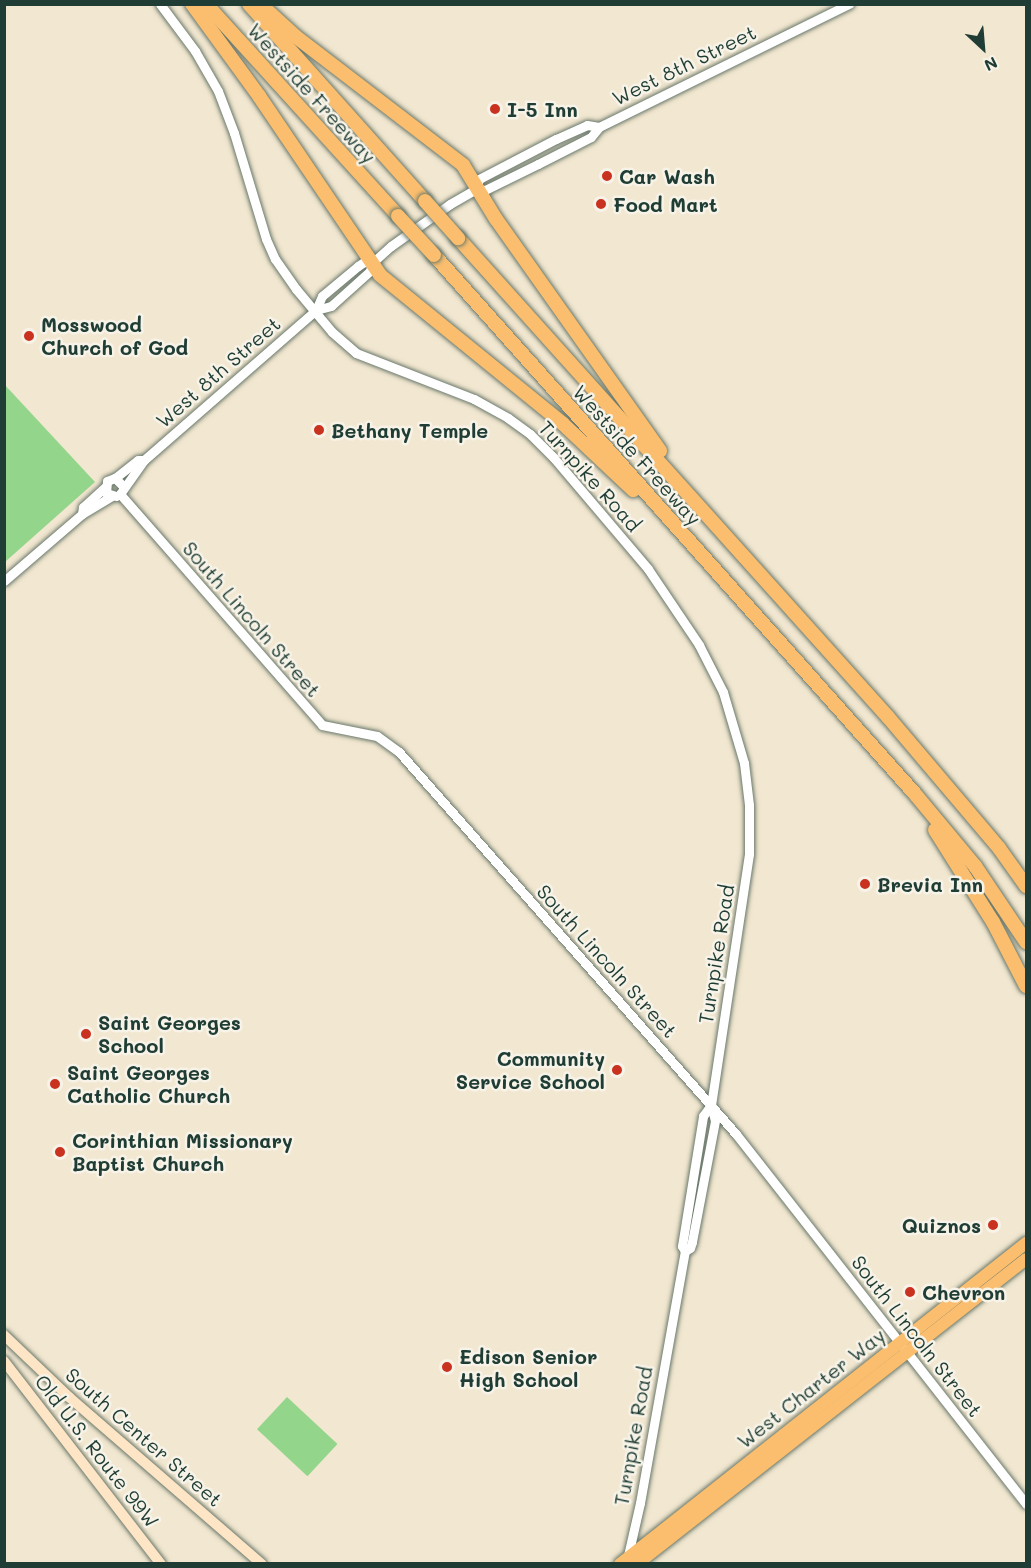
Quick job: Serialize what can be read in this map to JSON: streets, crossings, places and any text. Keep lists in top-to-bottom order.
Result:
{
  "streets": {
    "highway": ["Westside Freeway"],
    "main road": ["West Charter Way", "South Center Street", "Old U.S. Route 99W"],
    "street": ["West 8th Street", "Turnpike Road", "South Lincoln Street"]
  },
  "crossings": [
    ["West 8th Street", "Turnpike Road"],
    ["West 8th Street", "South Lincoln Street"],
    ["Turnpike Road", "South Lincoln Street"],
    ["Turnpike Road", "West Charter Way"],
    ["South Lincoln Street", "West Charter Way"]
  ],
  "places": [
    "I-5 Inn",
    "Car Wash",
    "Food Mart",
    "Mosswood Church of God",
    "Bethany Temple",
    "Brevia Inn",
    "Saint Georges School",
    "Community Service School",
    "Saint Georges Catholic Church",
    "Corinthian Missionary Baptist Church",
    "Quiznos",
    "Chevron",
    "Edison Senior High School"
  ],
  "north": "bottom right"
}
